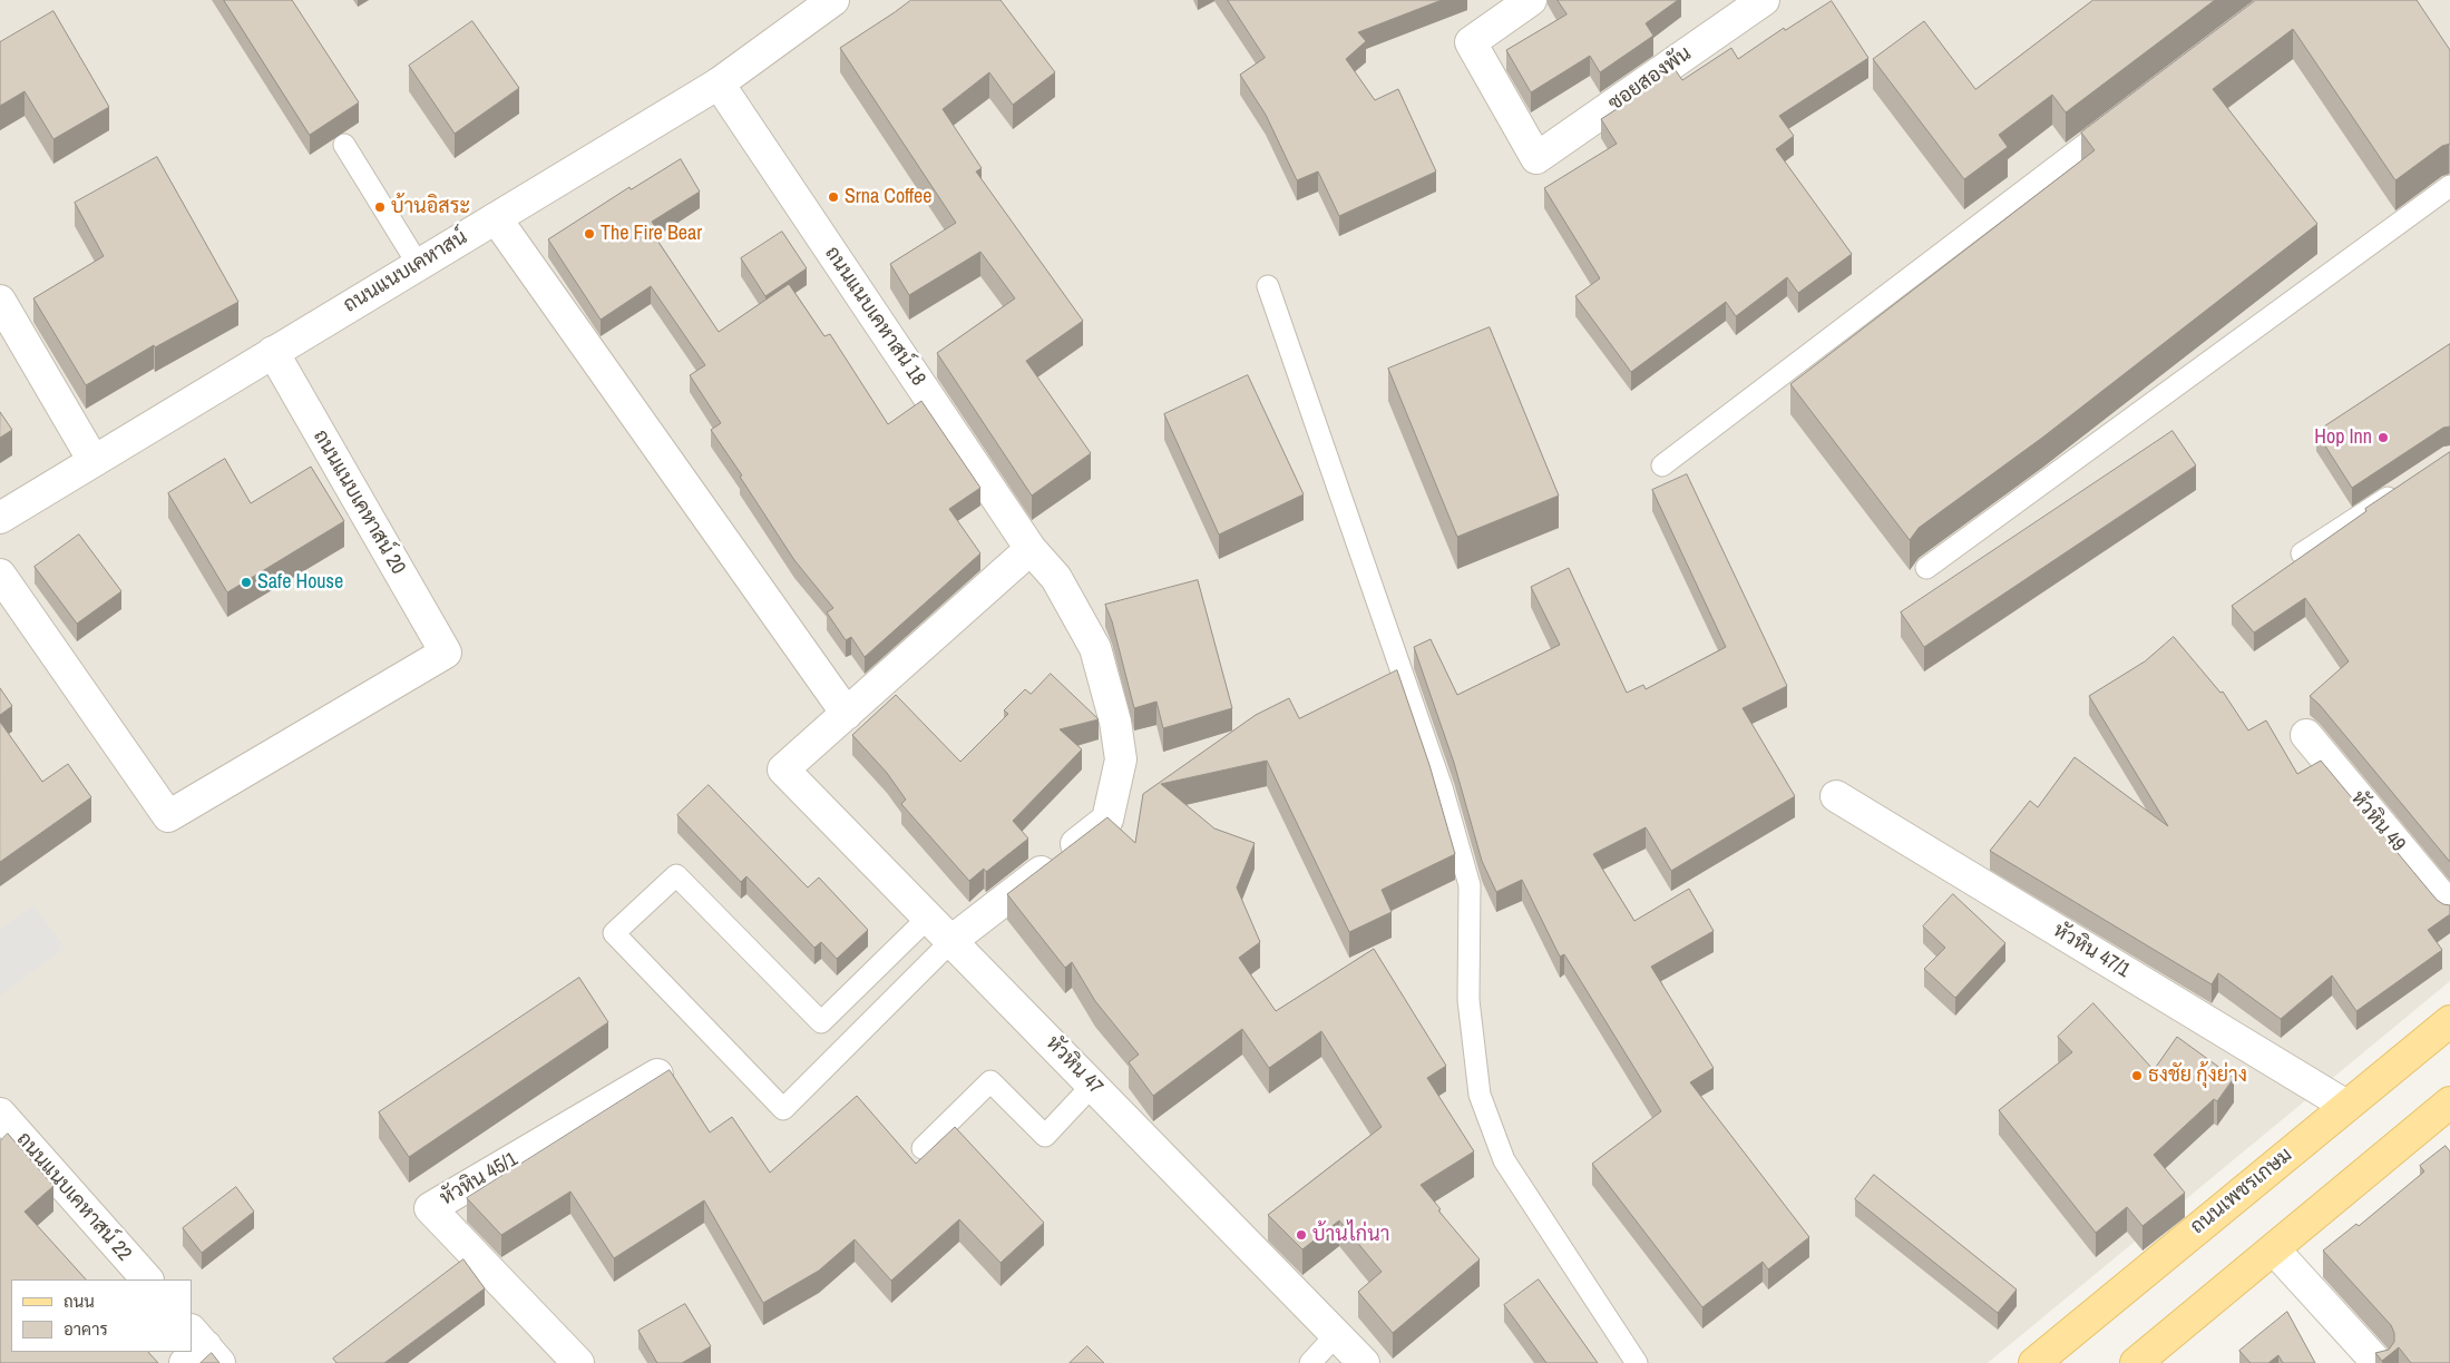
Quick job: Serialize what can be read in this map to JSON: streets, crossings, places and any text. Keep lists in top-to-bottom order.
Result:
{
  "streets": {
    "main road": ["ถนนเพชรเกษม"],
    "street": [
      "ซอยสองพัน",
      "ถนนแนบเคหาสน์",
      "ถนนแนบเคหาสน์ 18",
      "ถนนแนบเคหาสน์ 20",
      "หัวหิน 49",
      "หัวหิน 47/1",
      "หัวหิน 47",
      "หัวหิน 45/1",
      "ถนนแนบเคหาสน์ 22"
    ]
  },
  "crossings": [
    ["ถนนแนบเคหาสน์", "ถนนแนบเคหาสน์ 18"],
    ["ถนนแนบเคหาสน์", "ถนนแนบเคหาสน์ 20"],
    ["ถนนแนบเคหาสน์ 18", "หัวหิน 47"],
    ["หัวหิน 47/1", "ถนนเพชรเกษม"]
  ],
  "places": [
    "Srna Coffee",
    "บ้านอิสระ",
    "The Fire Bear",
    "Hop Inn",
    "Safe House",
    "ธงชัย กุ้งย่าง",
    "บ้านไก่นา"
  ],
  "legend": ["ถนน", "อาคาร"]
}
